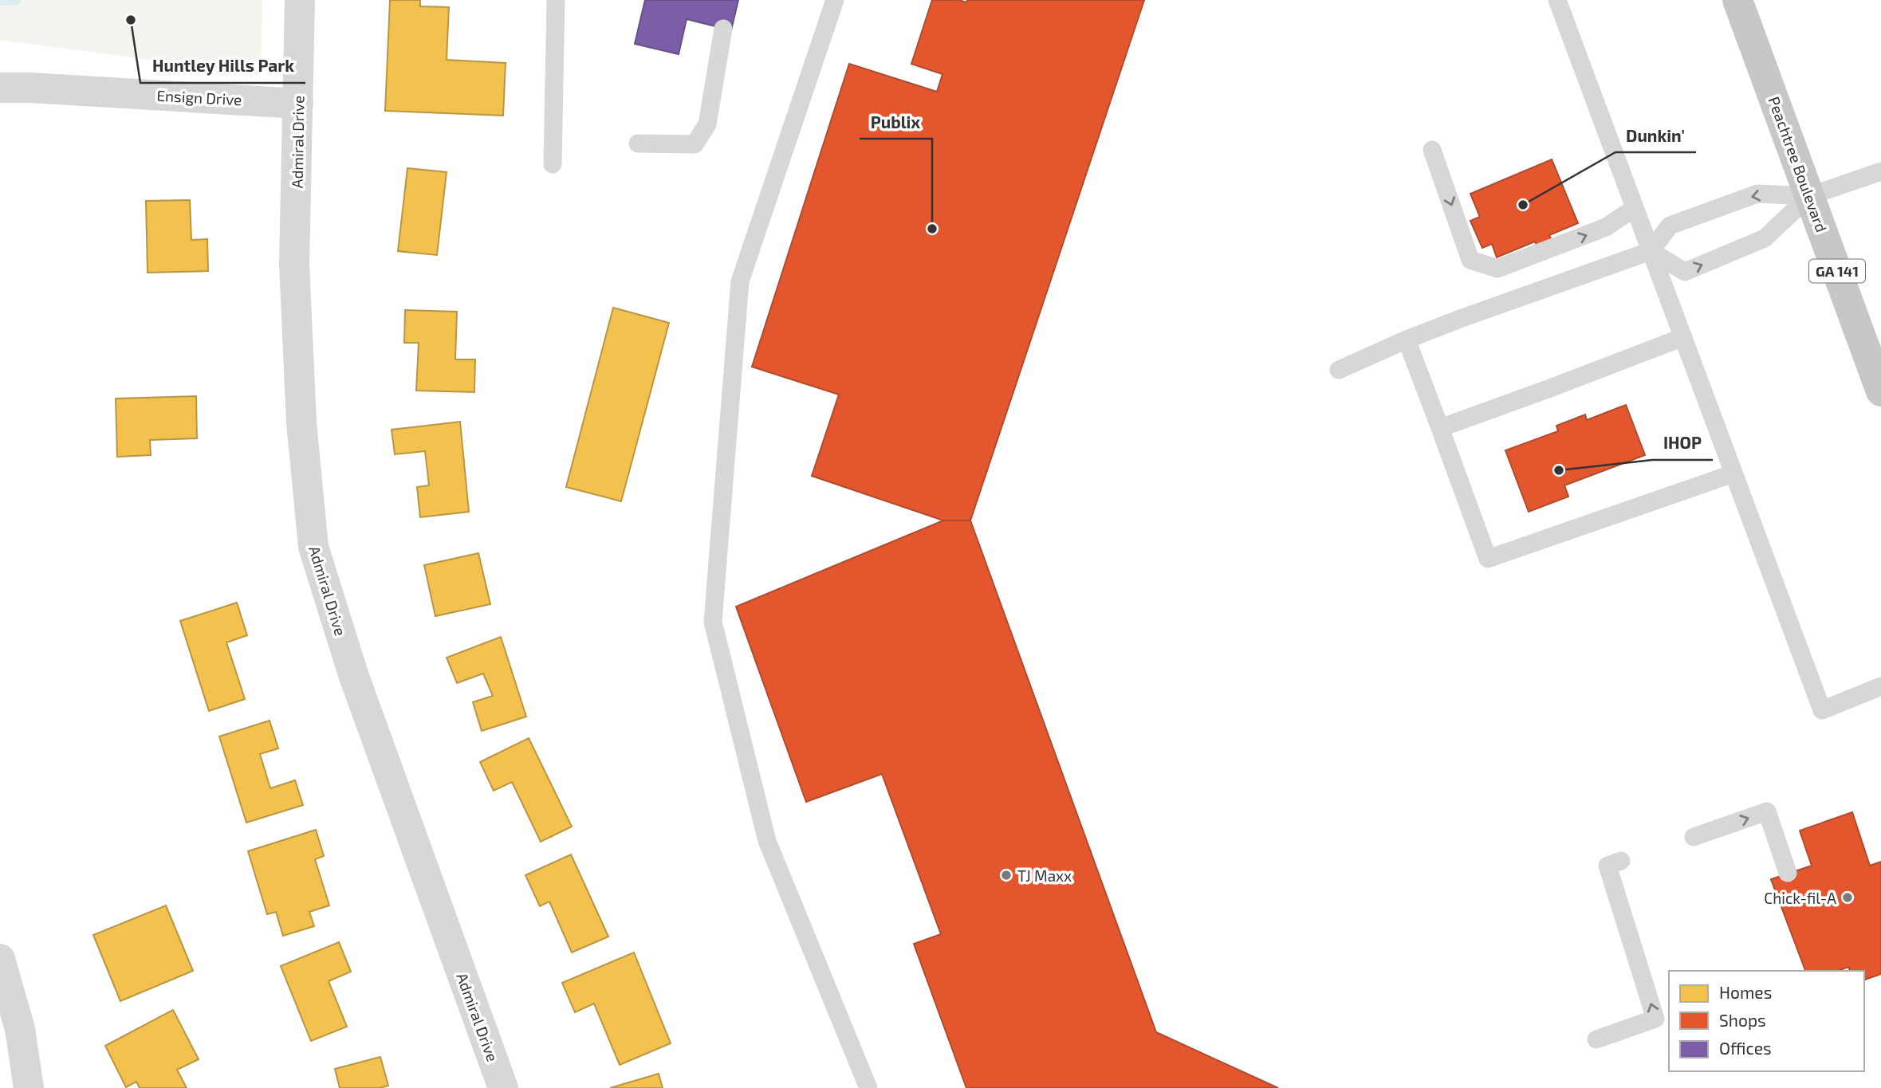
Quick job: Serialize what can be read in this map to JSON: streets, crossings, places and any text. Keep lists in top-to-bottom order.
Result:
{
  "streets": {
    "highway": ["Peachtree Boulevard", "GA 141"],
    "street": ["Ensign Drive", "Admiral Drive"]
  },
  "crossings": [
    ["Ensign Drive", "Admiral Drive"]
  ],
  "places": [
    "Huntley Hills Park",
    "Dunkin'",
    "Publix",
    "IHOP",
    "TJ Maxx",
    "Chick-fil-A"
  ],
  "legend": ["Homes", "Shops", "Offices"]
}
